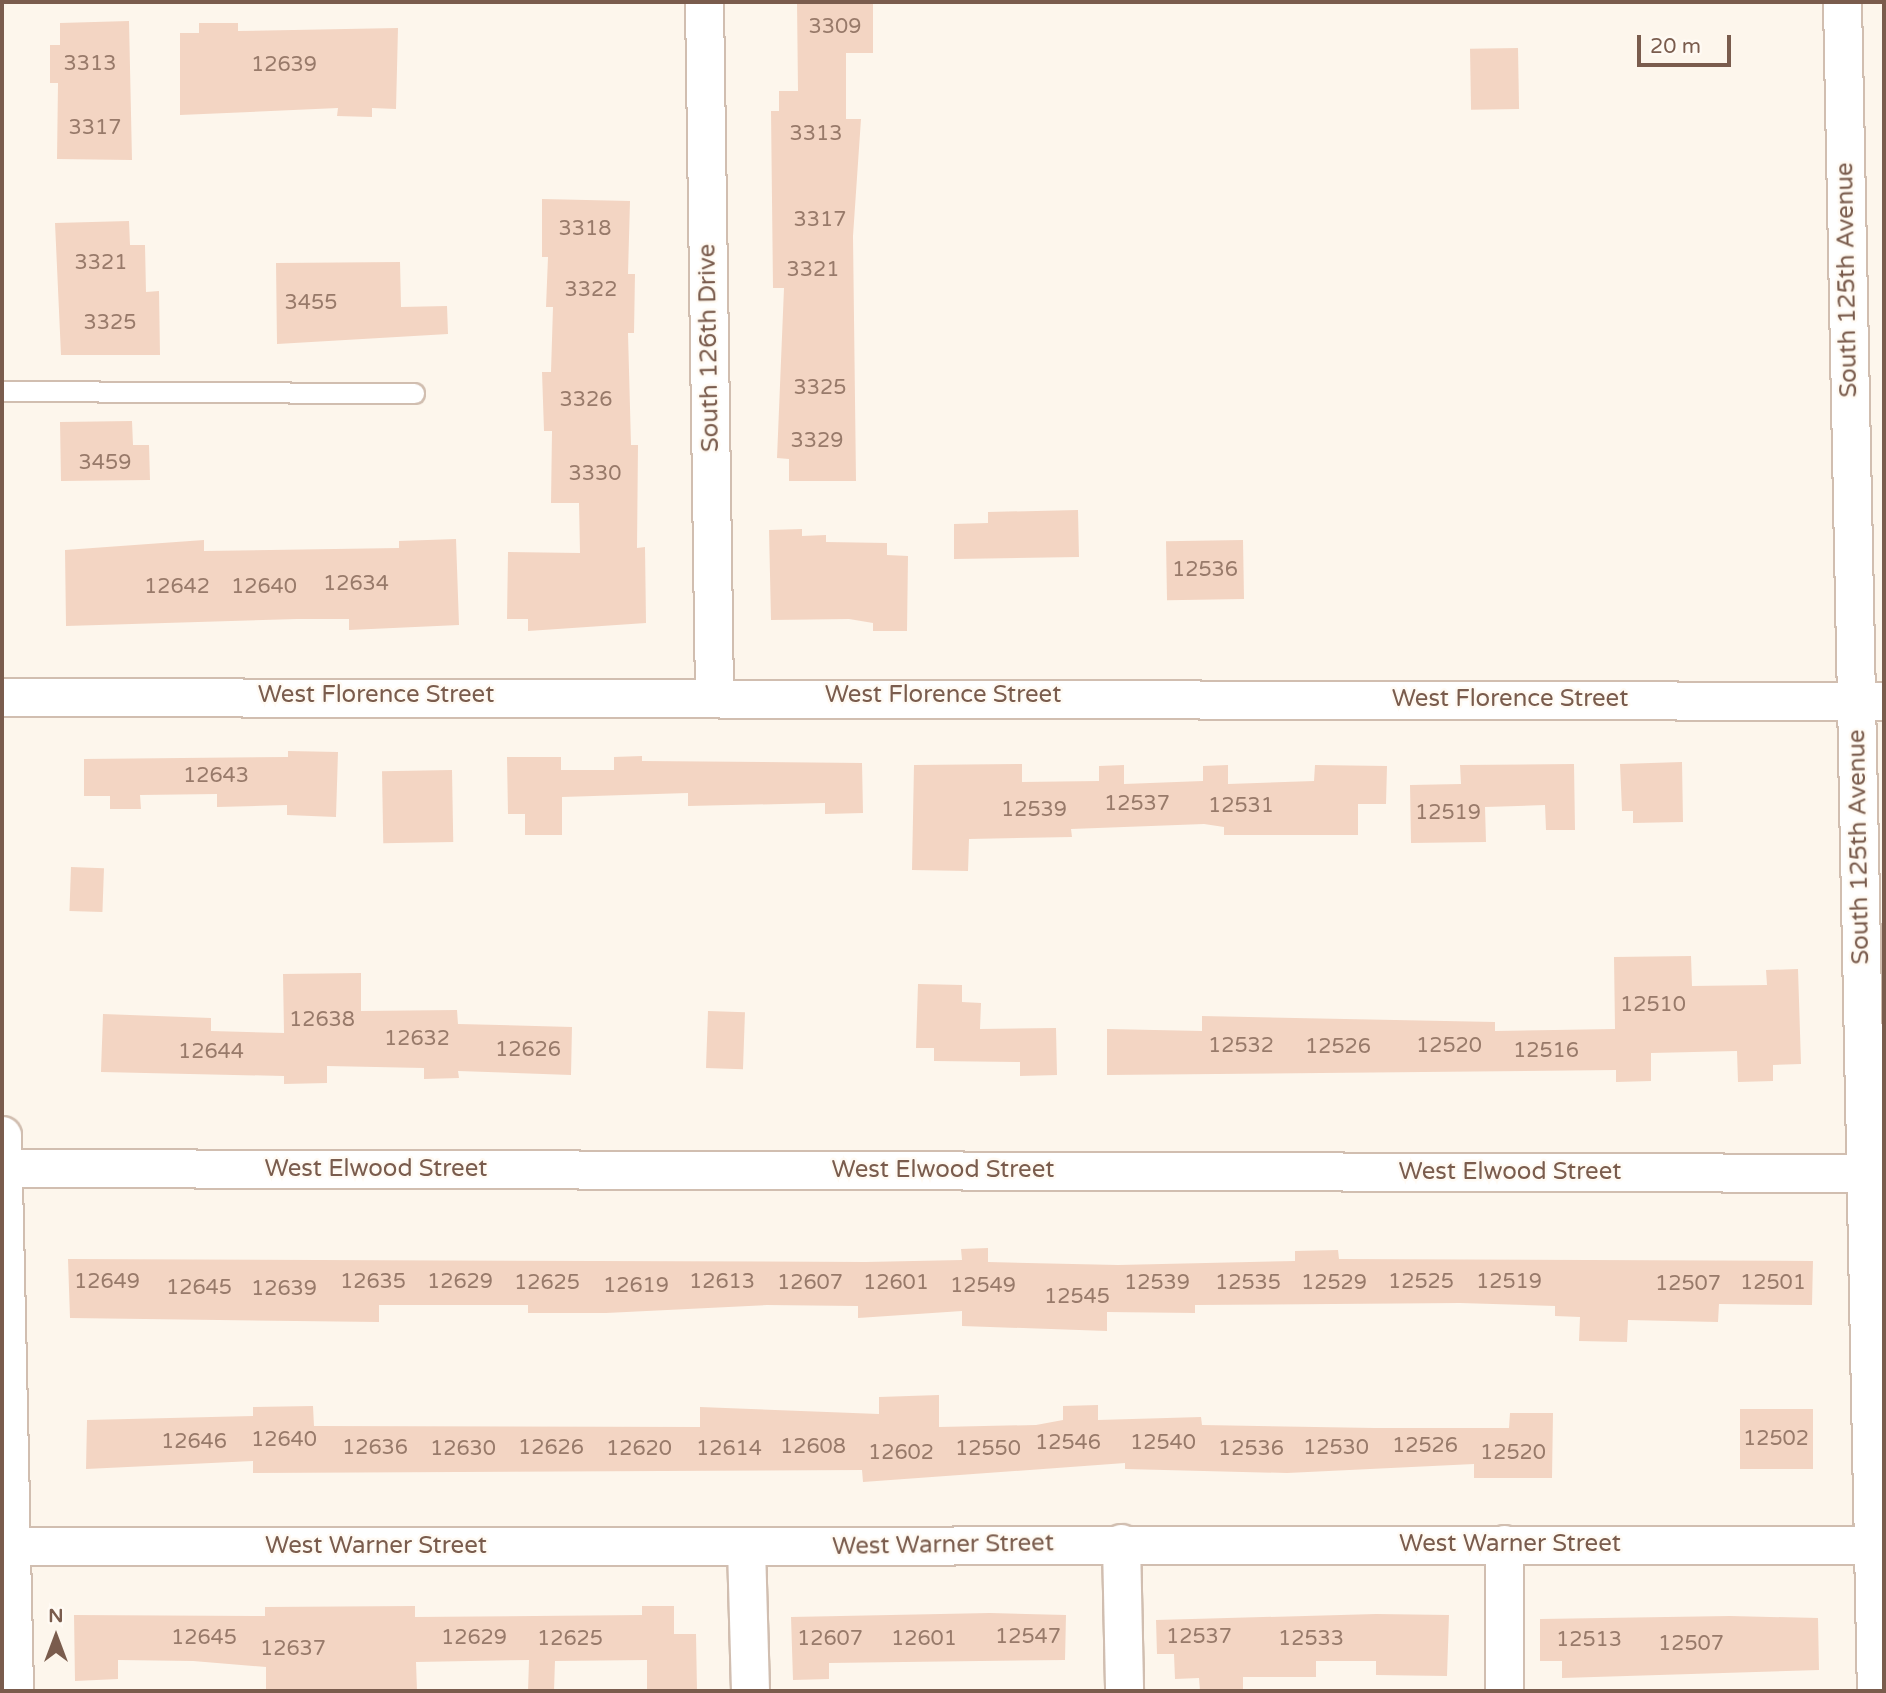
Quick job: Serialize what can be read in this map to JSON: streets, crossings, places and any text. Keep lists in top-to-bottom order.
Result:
{
  "streets": {
    "street": [
      "South 125th Avenue",
      "South 126th Drive",
      "West Florence Street",
      "West Elwood Street",
      "West Warner Street"
    ]
  },
  "crossings": [
    ["South 125th Avenue", "West Florence Street"],
    ["South 125th Avenue", "West Elwood Street"],
    ["South 125th Avenue", "West Warner Street"],
    ["South 126th Drive", "West Florence Street"]
  ],
  "house_numbers": [
    "3309",
    "3313",
    "12639",
    "3317",
    "3313",
    "3317",
    "3318",
    "3321",
    "3321",
    "3322",
    "3455",
    "3325",
    "3325",
    "3326",
    "3329",
    "3459",
    "3330",
    "12536",
    "12634",
    "12642",
    "12640",
    "12643",
    "12537",
    "12531",
    "12539",
    "12519",
    "12510",
    "12638",
    "12632",
    "12532",
    "12520",
    "12526",
    "12626",
    "12516",
    "12644",
    "12649",
    "12635",
    "12629",
    "12613",
    "12525",
    "12519",
    "12625",
    "12607",
    "12601",
    "12539",
    "12535",
    "12529",
    "12501",
    "12507",
    "12619",
    "12549",
    "12645",
    "12639",
    "12545",
    "12502",
    "12640",
    "12646",
    "12546",
    "12540",
    "12526",
    "12608",
    "12636",
    "12626",
    "12530",
    "12630",
    "12620",
    "12614",
    "12550",
    "12536",
    "12602",
    "12520",
    "12547",
    "12537",
    "12645",
    "12629",
    "12625",
    "12607",
    "12601",
    "12533",
    "12513",
    "12507",
    "12637"
  ],
  "scale_bar": "20 m",
  "north": "top"
}
